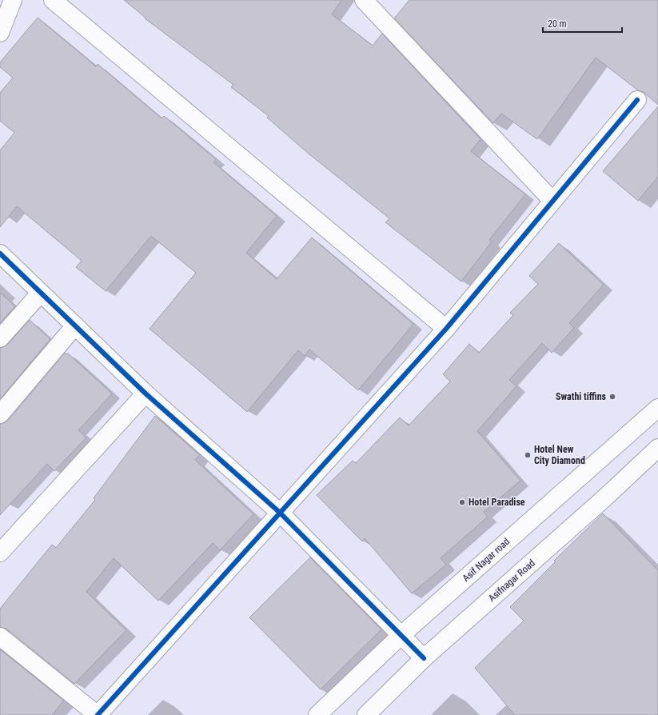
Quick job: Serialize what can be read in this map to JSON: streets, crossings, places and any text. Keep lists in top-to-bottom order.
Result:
{
  "streets": {
    "street": ["Asif Nagar road", "Asifnagar Road"]
  },
  "places": ["Swathi tiffins", "Hotel New City Diamond", "Hotel Paradise"],
  "scale_bar": "20 m"
}
